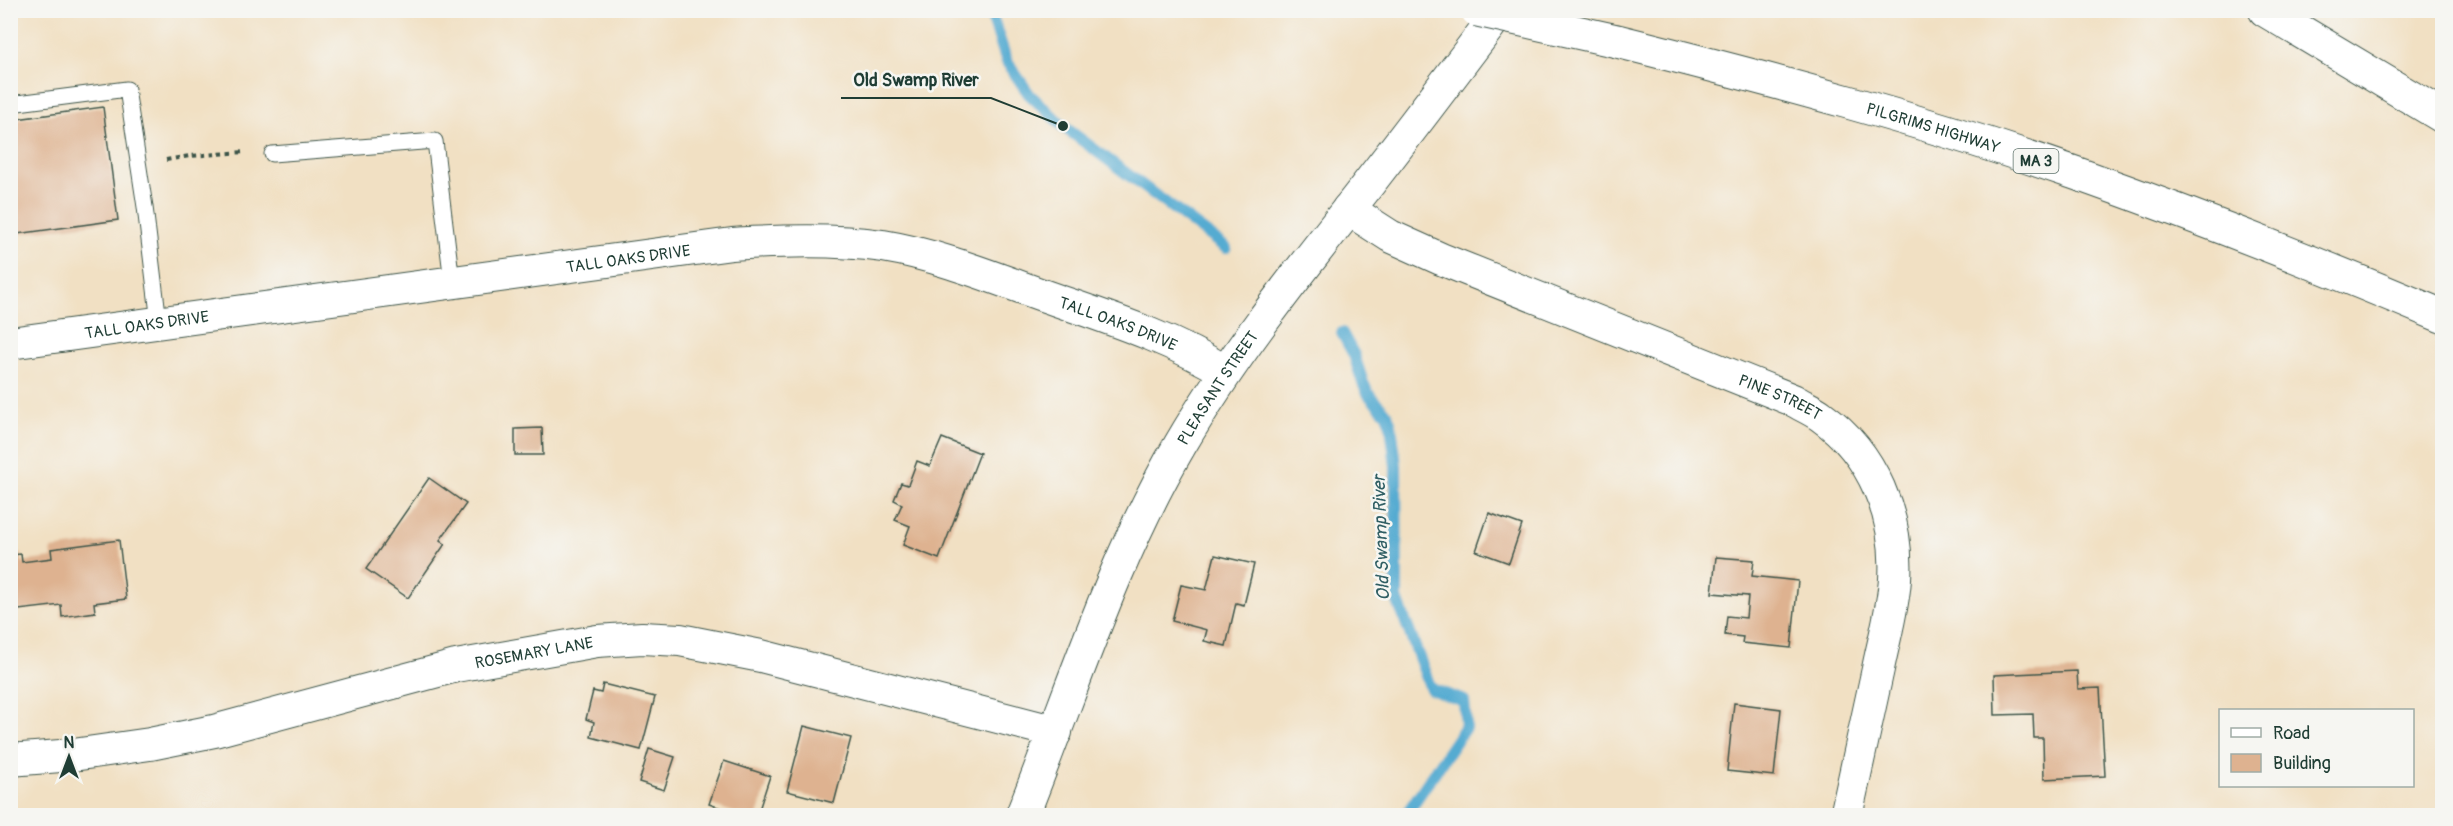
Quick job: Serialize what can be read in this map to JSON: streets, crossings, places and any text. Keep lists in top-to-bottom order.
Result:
{
  "streets": {
    "main road": ["PILGRIMS HIGHWAY", "MA 3", "PLEASANT STREET"],
    "street": ["TALL OAKS DRIVE", "PINE STREET", "ROSEMARY LANE"]
  },
  "crossings": [
    ["TALL OAKS DRIVE", "PLEASANT STREET"],
    ["PLEASANT STREET", "PINE STREET"],
    ["PLEASANT STREET", "ROSEMARY LANE"]
  ],
  "water": ["Old Swamp River"],
  "places": ["Old Swamp River"],
  "legend": ["Road", "Building"],
  "north": "top"
}
